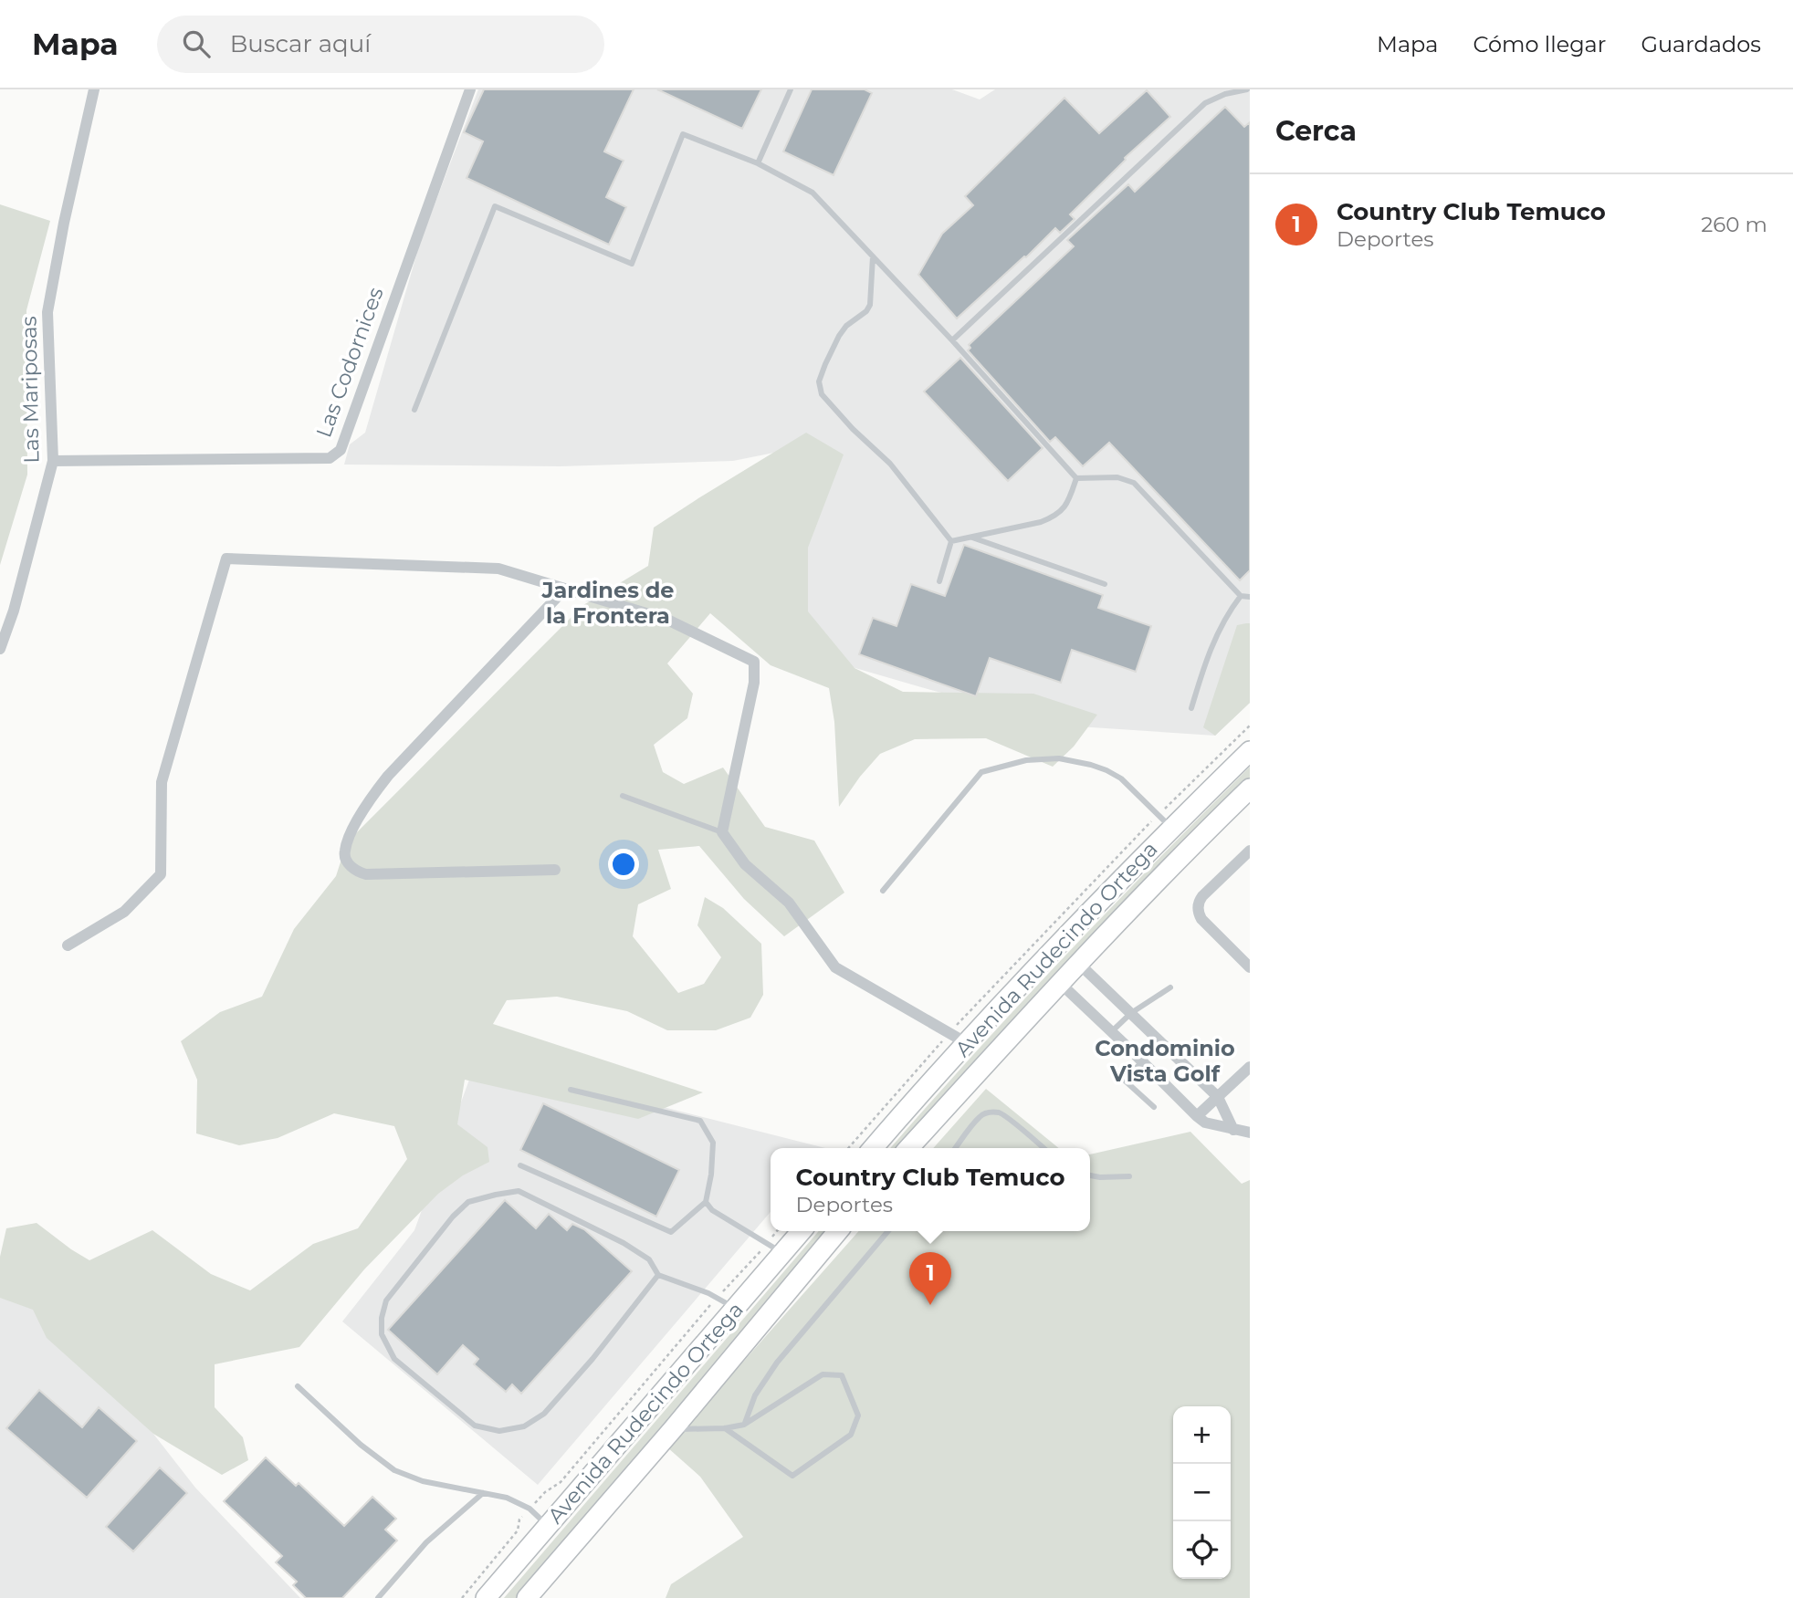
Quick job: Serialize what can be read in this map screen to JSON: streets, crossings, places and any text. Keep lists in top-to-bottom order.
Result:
{
  "streets": {
    "main road": ["Avenida Rudecindo Ortega"],
    "street": ["Las Codornices", "Las Mariposas"]
  },
  "crossings": [
    ["Las Codornices", "Las Mariposas"]
  ],
  "districts": ["Jardines de la Frontera", "Condominio Vista Golf"],
  "page": {
    "header": "Mapa",
    "search": "Buscar aquí",
    "nav": ["Mapa", "Cómo llegar", "Guardados"],
    "heading": "Cerca",
    "list": [
      {
        "mark": "1",
        "name": "Country Club Temuco",
        "note": "Deportes",
        "value": "260 m"
      }
    ],
    "popup": ["Country Club Temuco", "Deportes"],
    "pins": "1",
    "map_buttons": ["+", "−"]
  }
}
